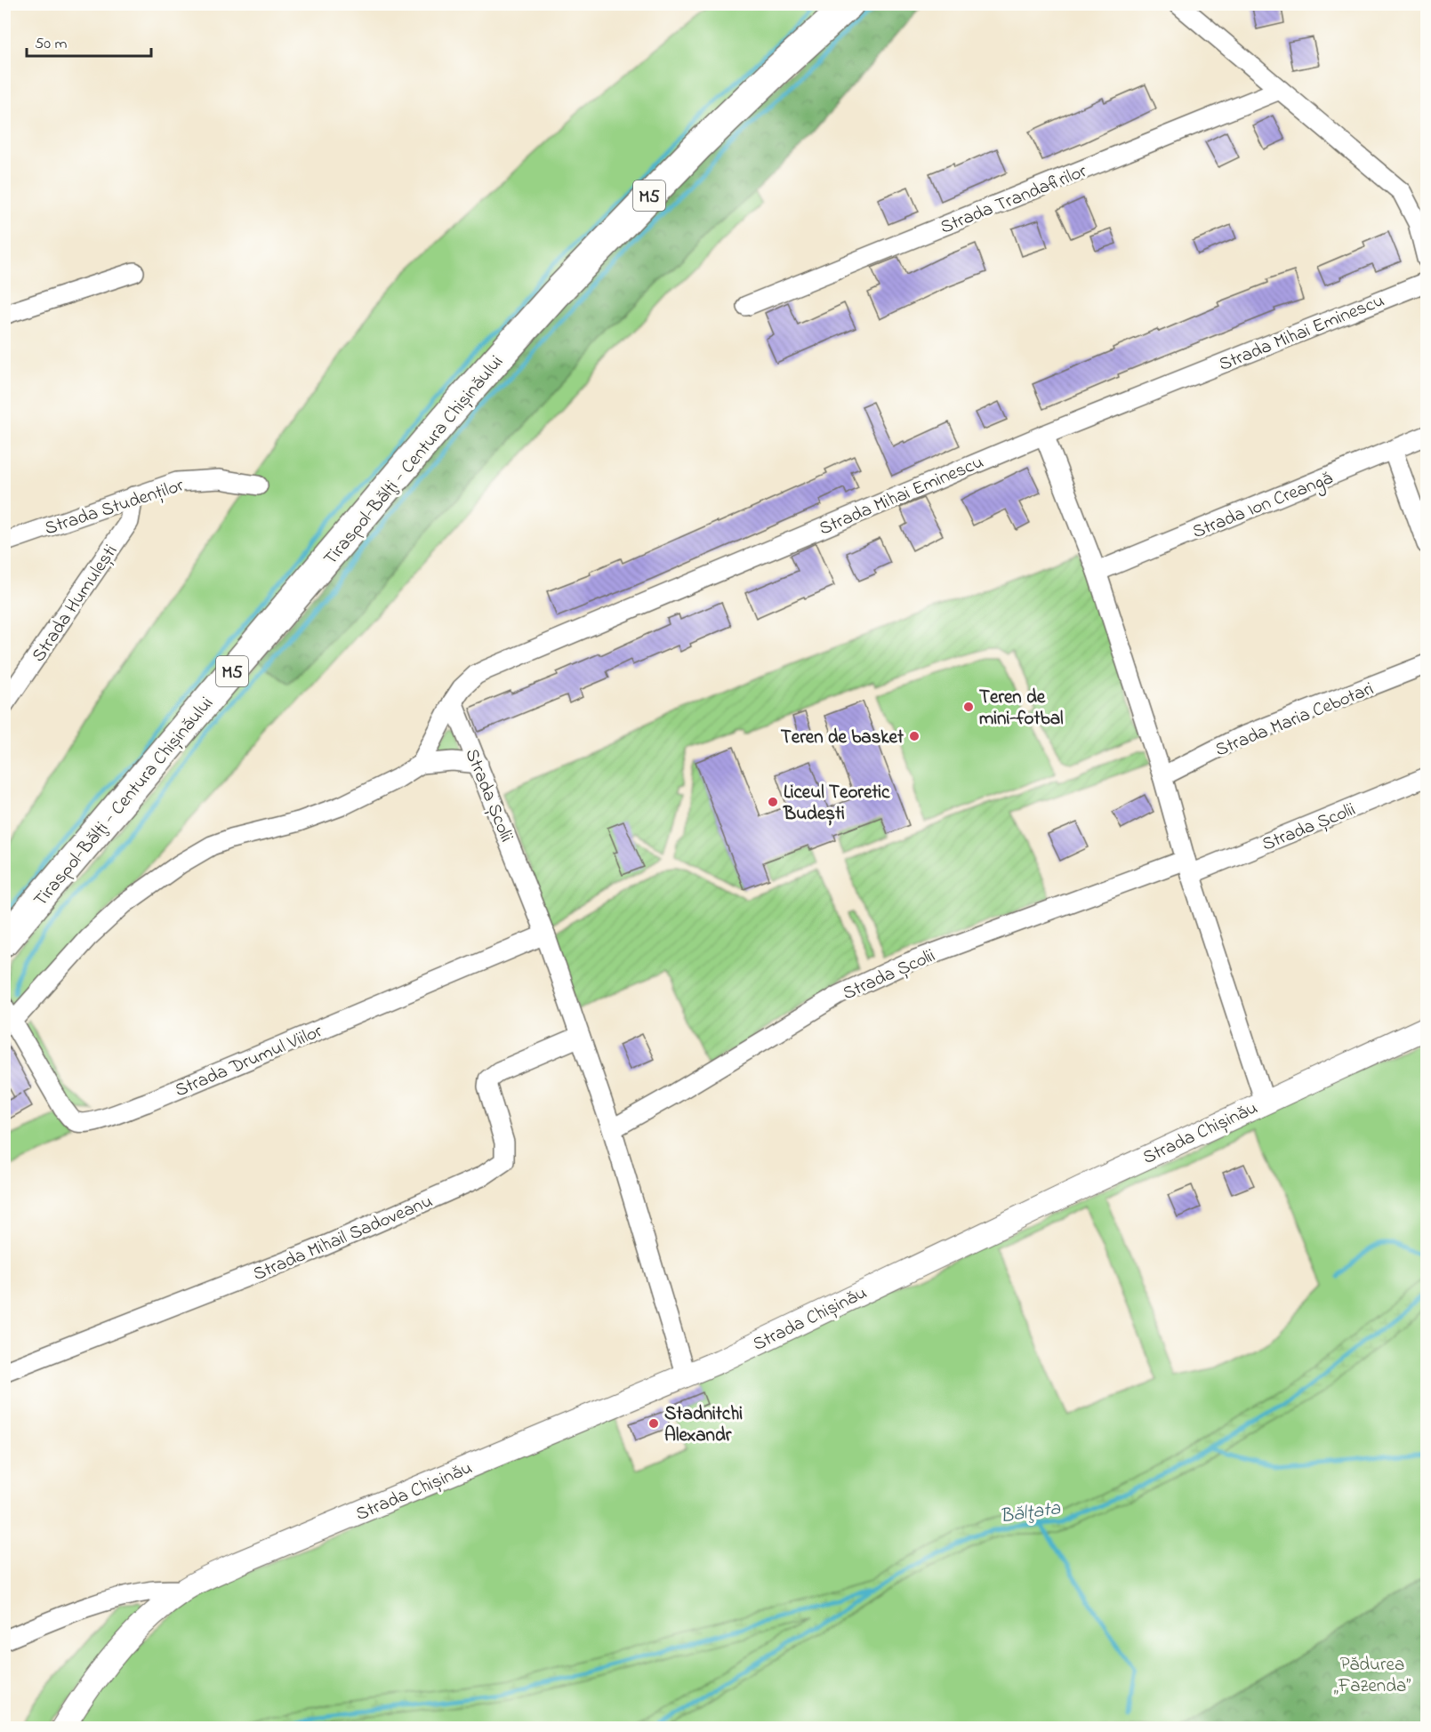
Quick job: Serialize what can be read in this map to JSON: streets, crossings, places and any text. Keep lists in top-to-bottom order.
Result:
{
  "streets": {
    "highway": ["M5", "Tiraspol-Bălţi - Centura Chișinăului"],
    "street": [
      "Strada Trandafirilor",
      "Strada Mihai Eminescu",
      "Strada Ion Creangă",
      "Strada Studenților",
      "Strada Humulești",
      "Strada Maria Cebotari",
      "Strada Școlii",
      "Strada Drumul Viilor",
      "Strada Chișinău",
      "Strada Mihail Sadoveanu"
    ]
  },
  "crossings": [
    ["Strada Mihai Eminescu", "Strada Școlii"],
    ["Strada Studenților", "Strada Humulești"],
    ["Strada Școlii", "Strada Drumul Viilor"],
    ["Strada Școlii", "Strada Chișinău"],
    ["Strada Școlii", "Strada Mihail Sadoveanu"]
  ],
  "water": ["Bălţata"],
  "parks": ["Pădurea „Fazenda”"],
  "places": [
    "Teren de mini-fotbal",
    "Teren de basket",
    "Liceul Teoretic Budești",
    "Stadnitchi Alexandr"
  ],
  "scale_bar": "50 m"
}
